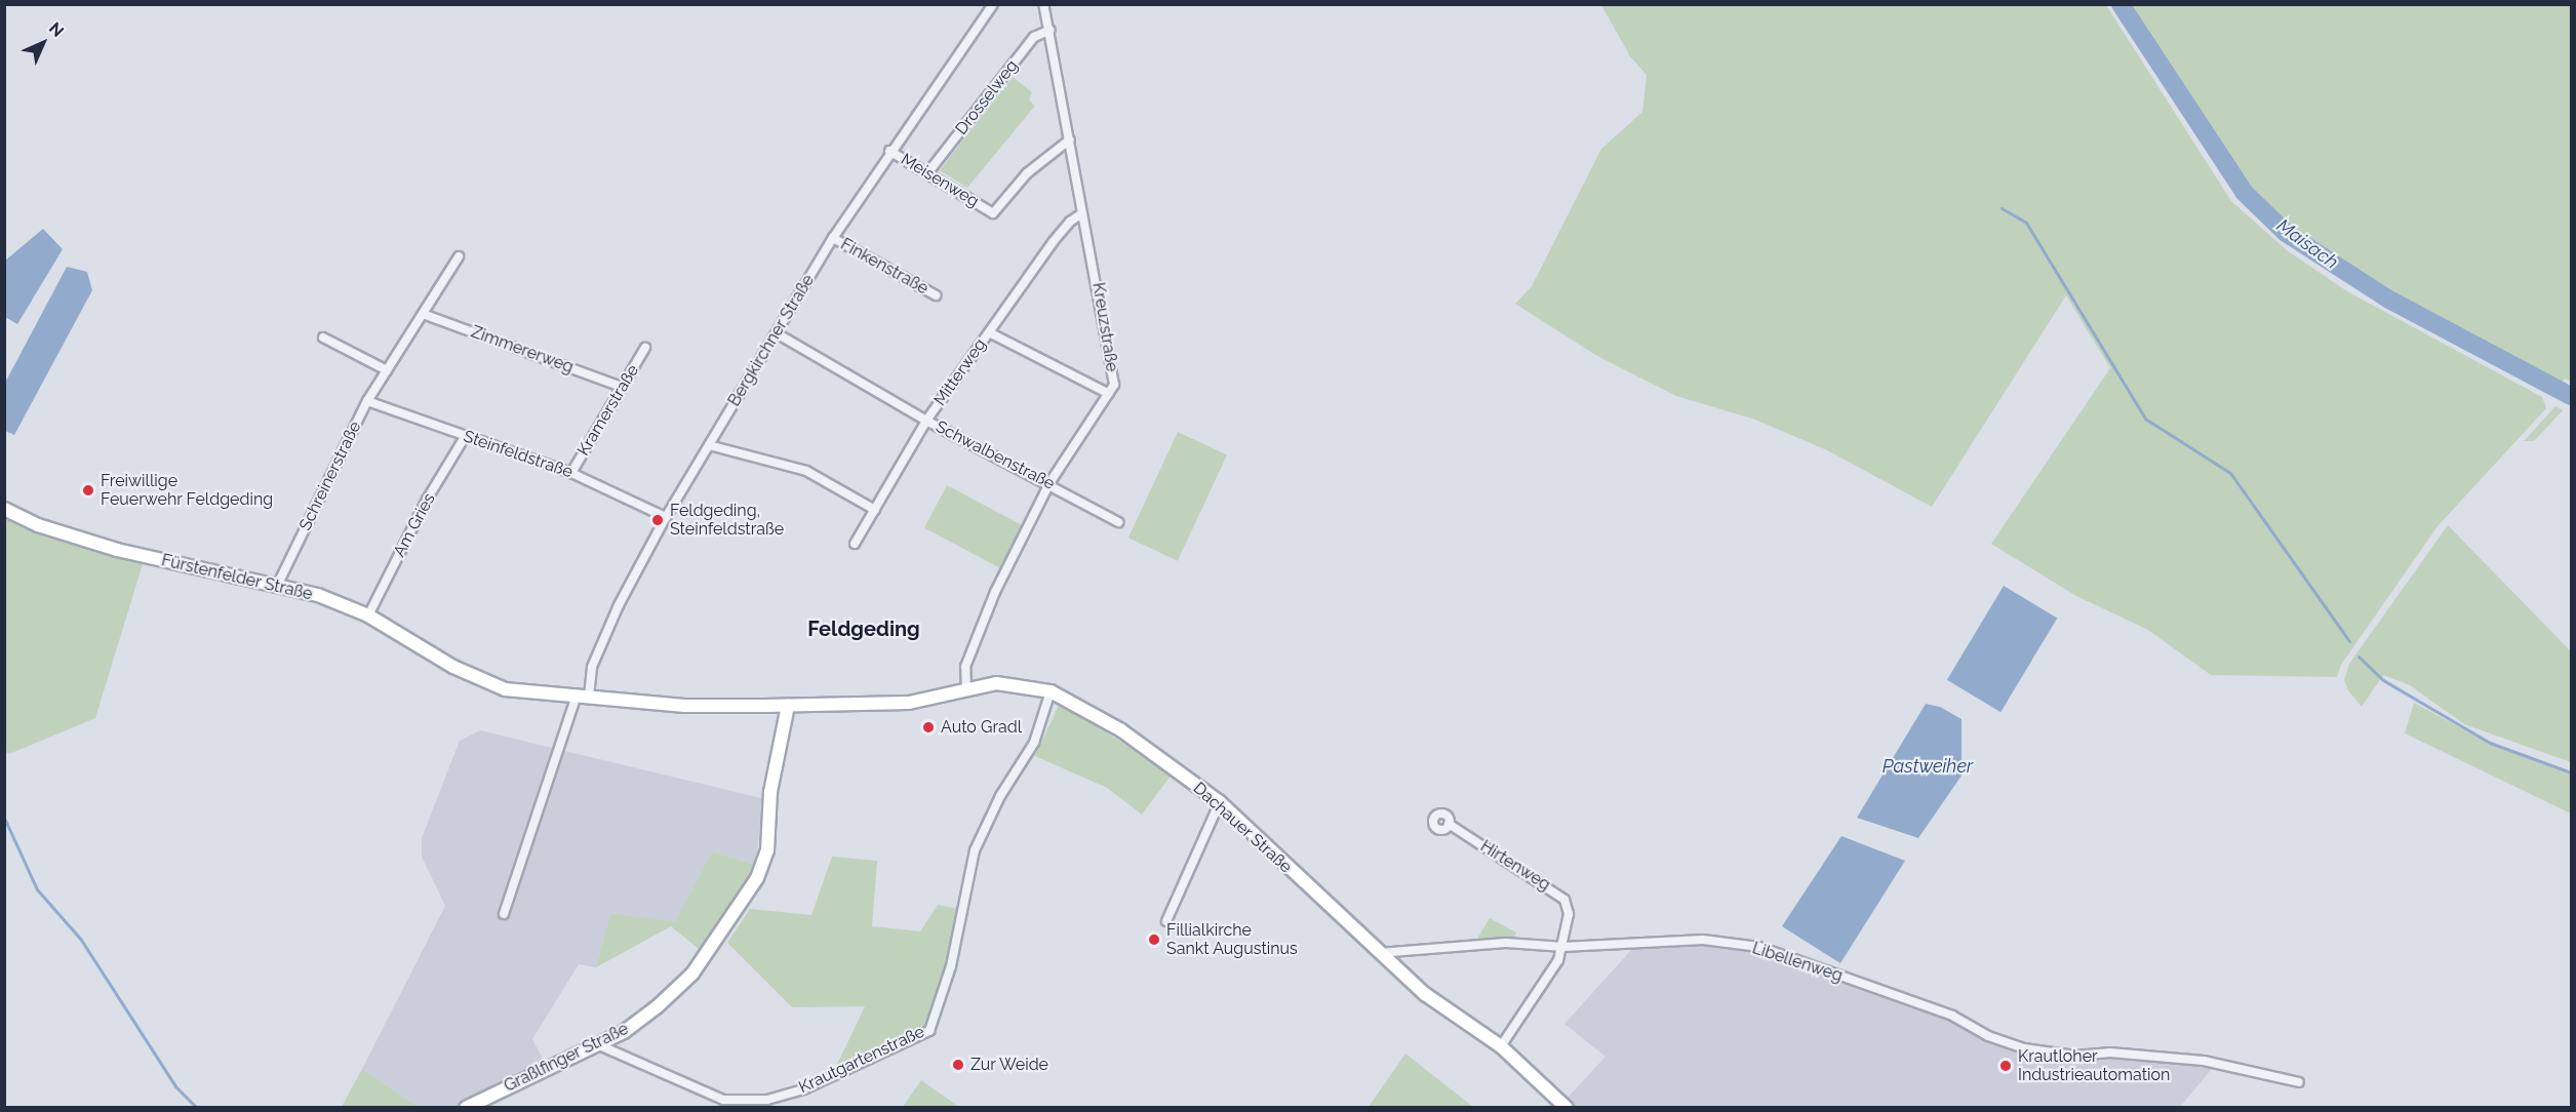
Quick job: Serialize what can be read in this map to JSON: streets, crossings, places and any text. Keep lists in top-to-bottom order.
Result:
{
  "streets": {
    "street": [
      "Drosselweg",
      "Meisenweg",
      "Finkenstraße",
      "Kreuzstraße",
      "Bergkirchner Straße",
      "Zimmererweg",
      "Mitterweg",
      "Kramerstraße",
      "Steinfeldstraße",
      "Schwalbenstraße",
      "Schreinerstraße",
      "Am Gries",
      "Fürstenfelder Straße",
      "Dachauer Straße",
      "Hirtenweg",
      "Libellenweg",
      "Graßlfinger Straße",
      "Krautgartenstraße"
    ]
  },
  "crossings": [
    ["Drosselweg", "Meisenweg"],
    ["Drosselweg", "Kreuzstraße"],
    ["Meisenweg", "Kreuzstraße"],
    ["Meisenweg", "Bergkirchner Straße"],
    ["Finkenstraße", "Bergkirchner Straße"],
    ["Kreuzstraße", "Mitterweg"],
    ["Kreuzstraße", "Schwalbenstraße"],
    ["Kreuzstraße", "Dachauer Straße"],
    ["Bergkirchner Straße", "Steinfeldstraße"],
    ["Bergkirchner Straße", "Schwalbenstraße"],
    ["Bergkirchner Straße", "Fürstenfelder Straße"],
    ["Zimmererweg", "Kramerstraße"],
    ["Zimmererweg", "Schreinerstraße"],
    ["Mitterweg", "Schwalbenstraße"],
    ["Kramerstraße", "Steinfeldstraße"],
    ["Steinfeldstraße", "Schreinerstraße"],
    ["Steinfeldstraße", "Am Gries"],
    ["Schreinerstraße", "Fürstenfelder Straße"],
    ["Am Gries", "Fürstenfelder Straße"],
    ["Fürstenfelder Straße", "Dachauer Straße"],
    ["Fürstenfelder Straße", "Graßlfinger Straße"],
    ["Dachauer Straße", "Hirtenweg"],
    ["Dachauer Straße", "Libellenweg"],
    ["Dachauer Straße", "Graßlfinger Straße"],
    ["Dachauer Straße", "Krautgartenstraße"],
    ["Hirtenweg", "Libellenweg"],
    ["Graßlfinger Straße", "Krautgartenstraße"]
  ],
  "districts": ["Feldgeding"],
  "water": ["Maisach", "Pastweiher"],
  "places": [
    "Freiwillige Feuerwehr Feldgeding",
    "Feldgeding, Steinfeldstraße",
    "Auto Gradl",
    "Fillialkirche Sankt Augustinus",
    "Zur Weide",
    "Krautloher Industrieautomation"
  ],
  "north": "top right"
}
